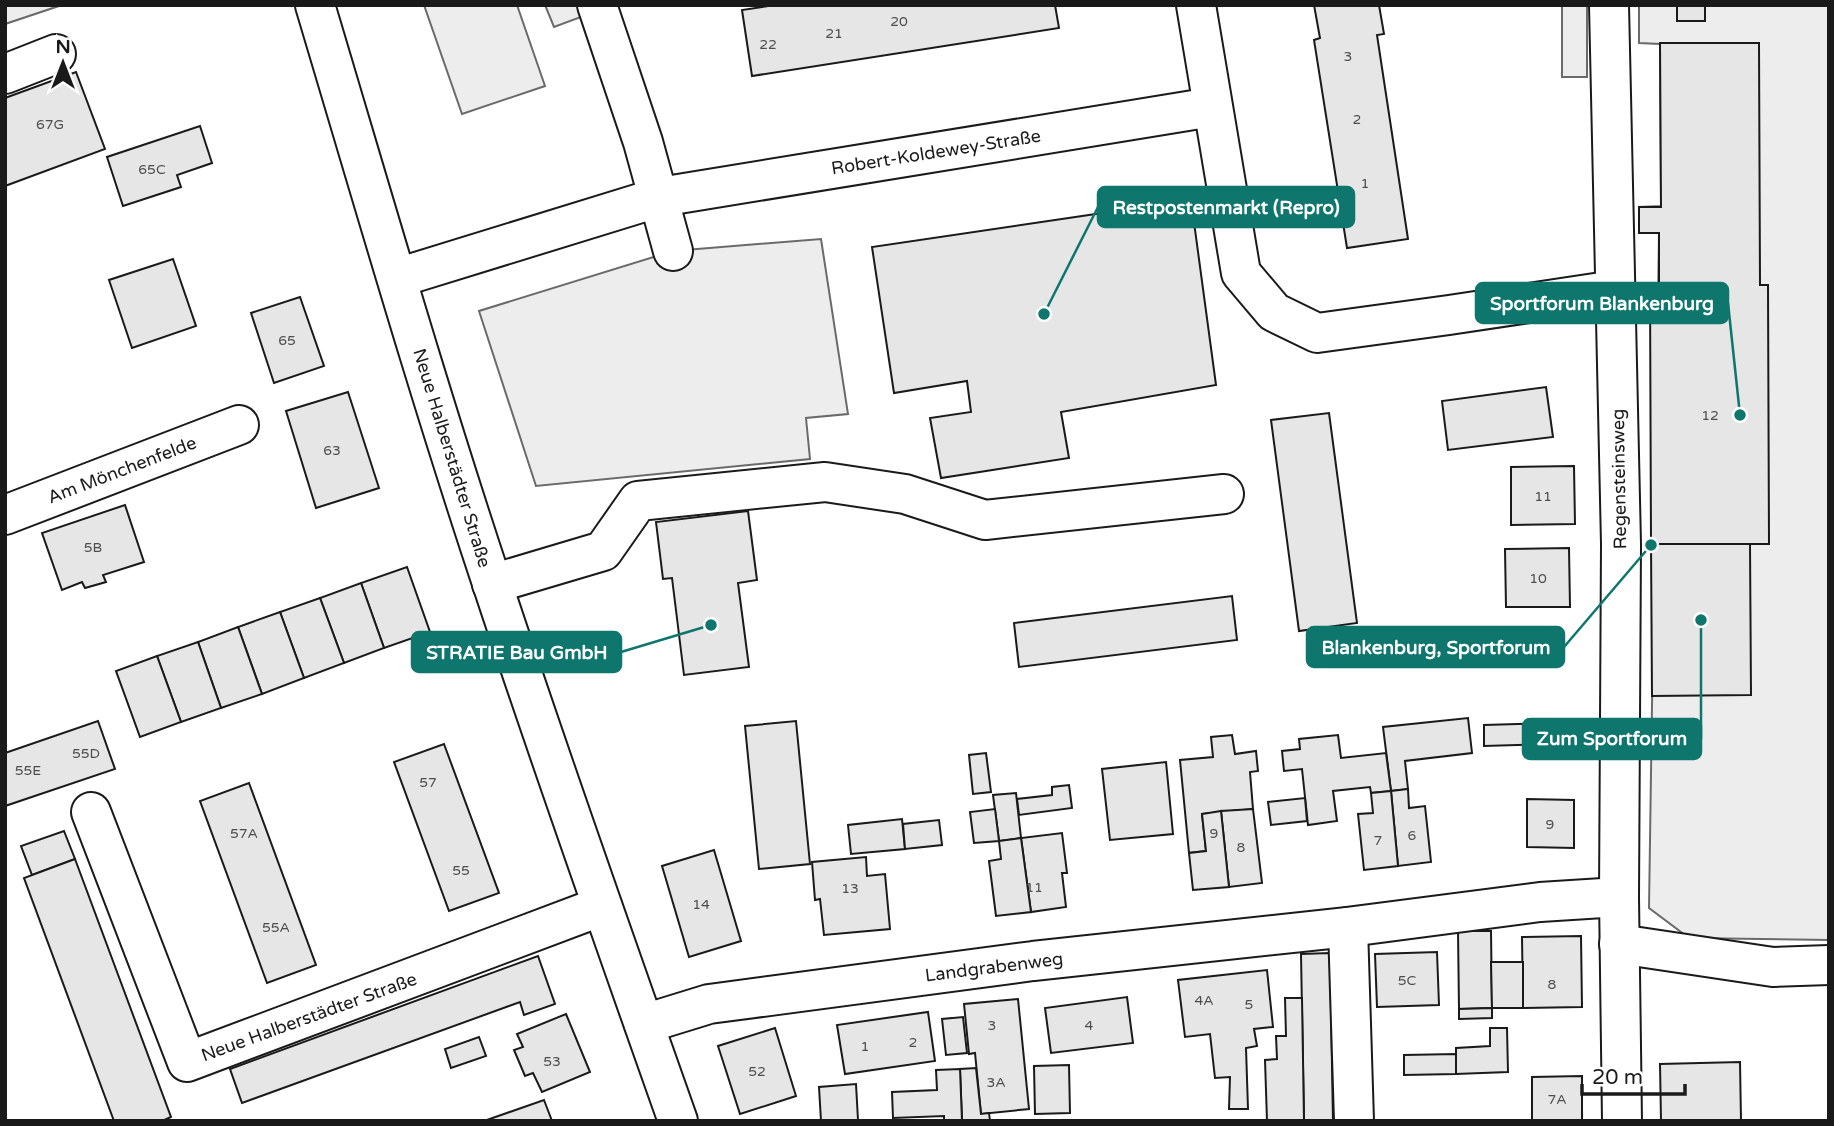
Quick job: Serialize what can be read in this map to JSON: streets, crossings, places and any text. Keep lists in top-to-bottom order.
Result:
{
  "streets": {
    "street": [
      "Robert-Koldewey-Straße",
      "Neue Halberstädter Straße",
      "Am Mönchenfelde",
      "Regensteinsweg",
      "Landgrabenweg"
    ]
  },
  "crossings": [
    ["Robert-Koldewey-Straße", "Neue Halberstädter Straße"],
    ["Neue Halberstädter Straße", "Landgrabenweg"],
    ["Regensteinsweg", "Landgrabenweg"]
  ],
  "places": [
    "Restpostenmarkt (Repro)",
    "Sportforum Blankenburg",
    "Blankenburg, Sportforum",
    "Zum Sportforum",
    "STRATIE Bau GmbH"
  ],
  "house_numbers": [
    "20",
    "21",
    "22",
    "3",
    "2",
    "67G",
    "65C",
    "1",
    "65",
    "12",
    "63",
    "11",
    "5B",
    "10",
    "55D",
    "55E",
    "57",
    "9",
    "57A",
    "9",
    "6",
    "7",
    "8",
    "55",
    "11",
    "13",
    "14",
    "55A",
    "5C",
    "8",
    "4A",
    "5",
    "3",
    "4",
    "2",
    "1",
    "53",
    "52",
    "3A",
    "7A"
  ],
  "scale_bar": "20 m",
  "north": "top"
}
